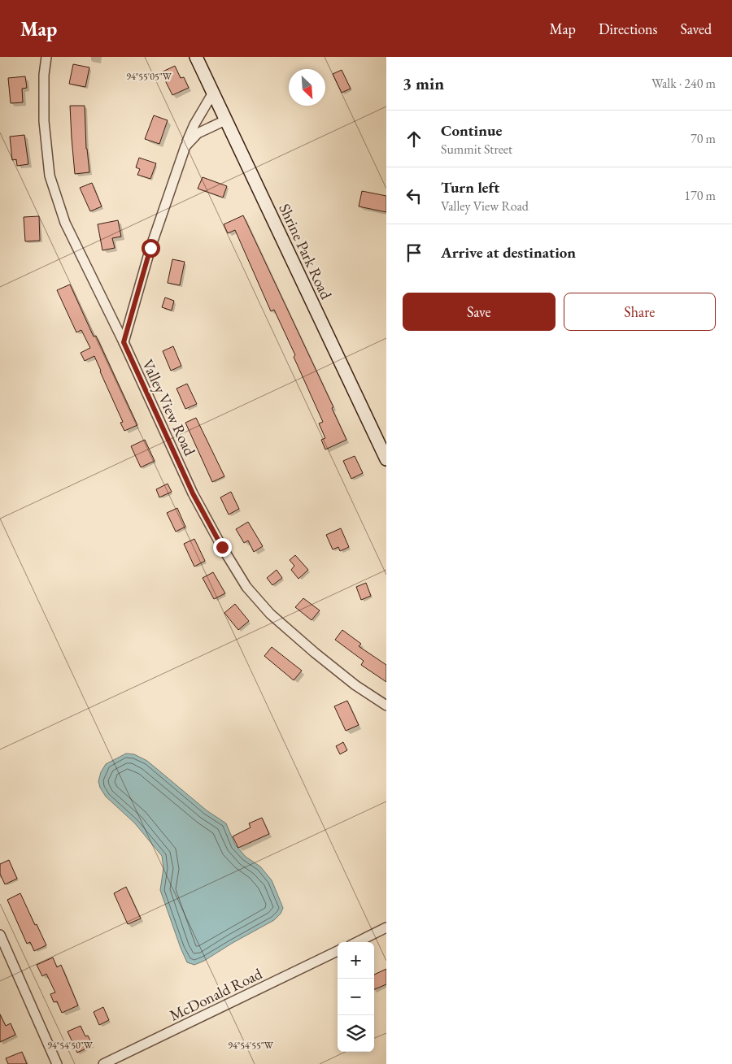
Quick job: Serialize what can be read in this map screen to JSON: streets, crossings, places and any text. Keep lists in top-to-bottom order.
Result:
{
  "streets": {
    "street": ["Shrine Park Road", "Valley View Road", "McDonald Road"]
  },
  "north": "bottom right",
  "page": {
    "header": "Map",
    "nav": ["Map", "Directions", "Saved"],
    "heading": ["3 min", "Walk · 240 m"],
    "list": [
      ["Continue", "Summit Street", "70 m"],
      ["Turn left", "Valley View Road", "170 m"],
      "Arrive at destination"
    ],
    "buttons": ["Save", "Share"],
    "map_buttons": ["+", "−"]
  },
  "coordinates": ["94°55'05\"W", "94°54'55\"W", "94°54'50\"W"]
}
